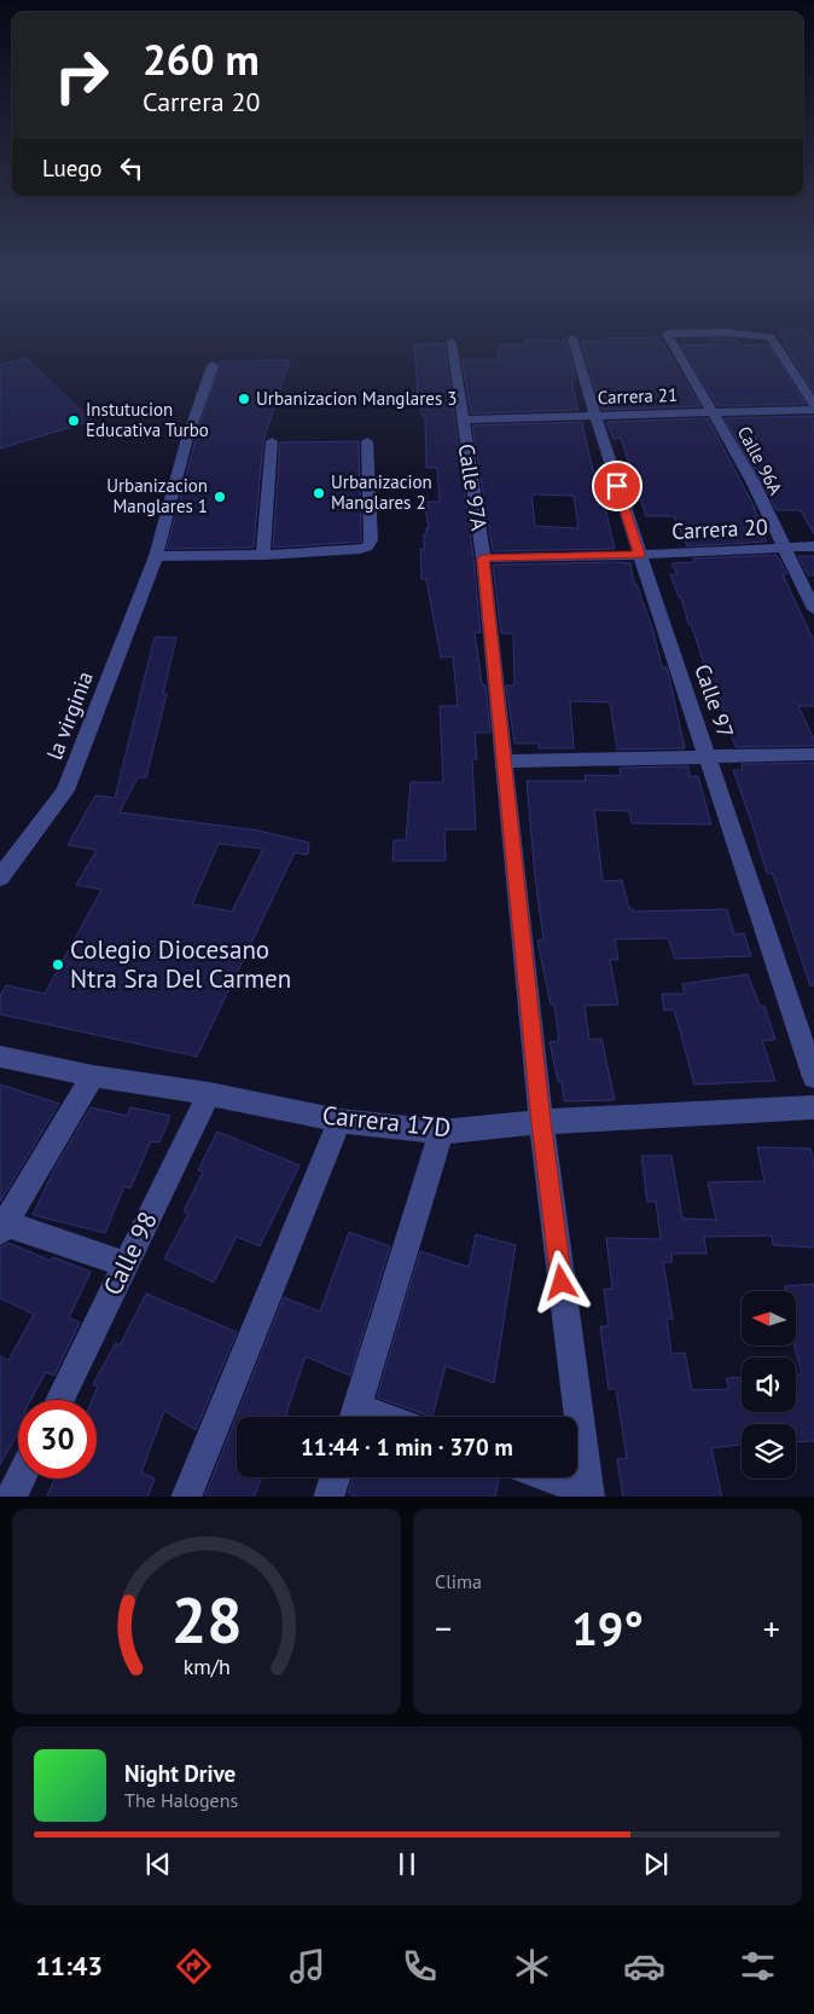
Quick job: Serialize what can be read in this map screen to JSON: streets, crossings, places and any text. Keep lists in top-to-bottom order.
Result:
{
  "streets": {
    "street": [
      "Carrera 21",
      "Calle 96A",
      "Calle 97A",
      "Carrera 20",
      "Calle 97",
      "la virginia",
      "Carrera 17D",
      "Calle 98"
    ]
  },
  "crossings": [
    ["Carrera 21", "Calle 96A"],
    ["Carrera 21", "Calle 97A"],
    ["Carrera 21", "Calle 97"],
    ["Calle 96A", "Carrera 20"],
    ["Calle 97A", "Carrera 20"],
    ["Calle 97A", "Carrera 17D"],
    ["Carrera 20", "Calle 97"],
    ["Carrera 17D", "Calle 98"]
  ],
  "places": [
    "Urbanizacion Manglares 3",
    "Instutucion Educativa Turbo",
    "Urbanizacion Manglares 2",
    "Urbanizacion Manglares 1",
    "Colegio Diocesano Ntra Sra Del Carmen"
  ],
  "north": "left",
  "page": {
    "turn": ["260 m", "Carrera 20"],
    "then": "Luego",
    "limit": "30",
    "trip": "11:44 · 1 min · 370 m",
    "tile": "Clima",
    "heat": ["−", "19°", "+"],
    "song": ["Night Drive", "The Halogens"],
    "tabs": "11:43",
    "gauge": ["28", "km/h"]
  }
}
